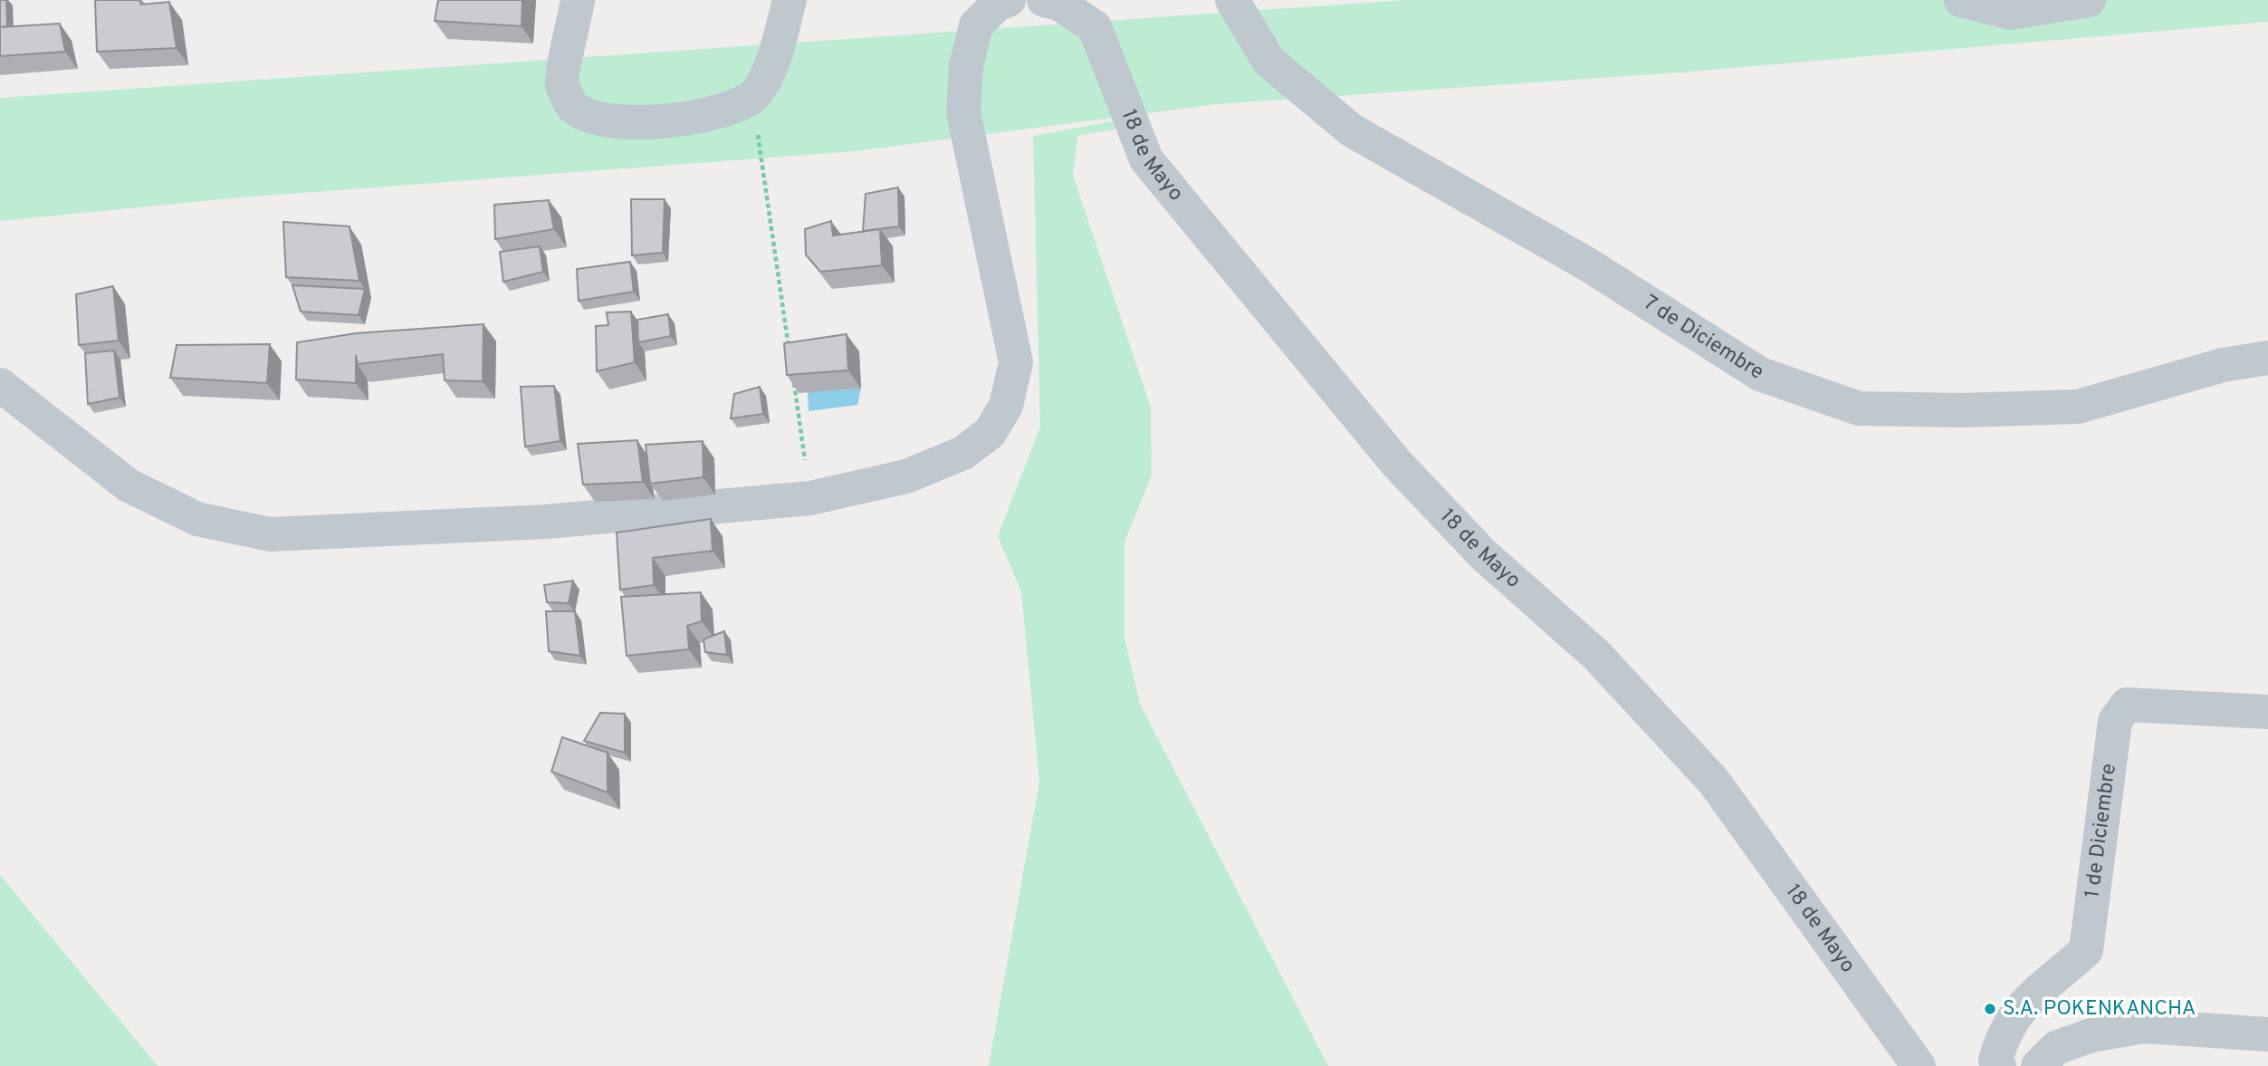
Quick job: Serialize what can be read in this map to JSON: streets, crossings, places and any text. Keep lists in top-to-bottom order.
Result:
{
  "streets": {
    "street": ["18 de Mayo", "7 de Diciembre", "1 de Diciembre"]
  },
  "places": ["S.A. POKENKANCHA"]
}
